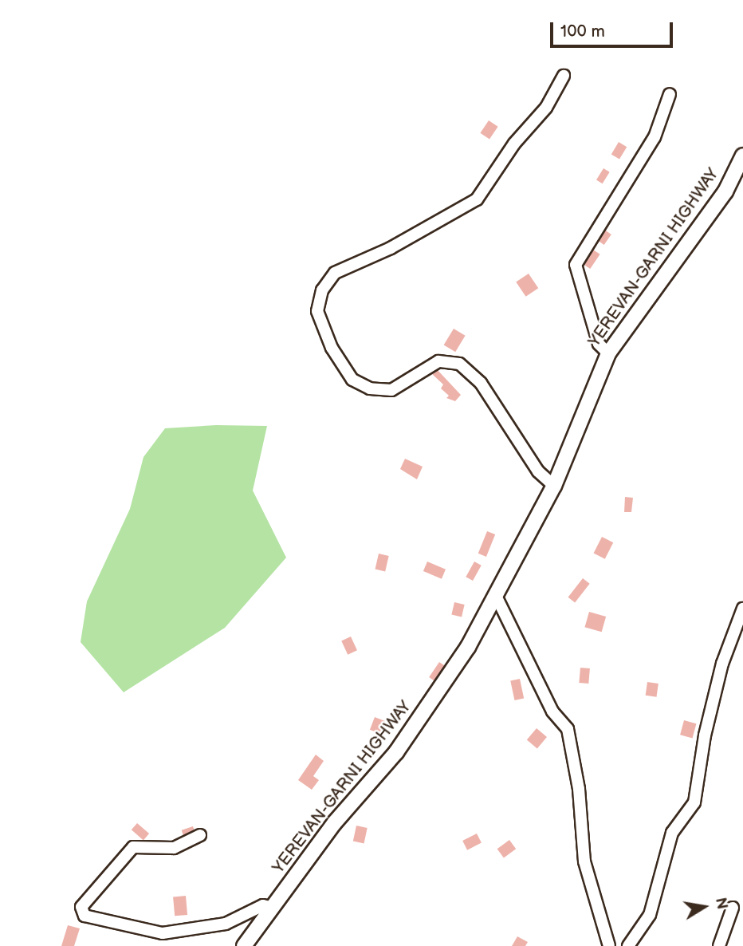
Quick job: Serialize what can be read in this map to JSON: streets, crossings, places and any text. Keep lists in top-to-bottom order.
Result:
{
  "streets": {
    "main road": ["YEREVAN-GARNI HIGHWAY"]
  },
  "scale_bar": "100 m",
  "north": "right"
}
